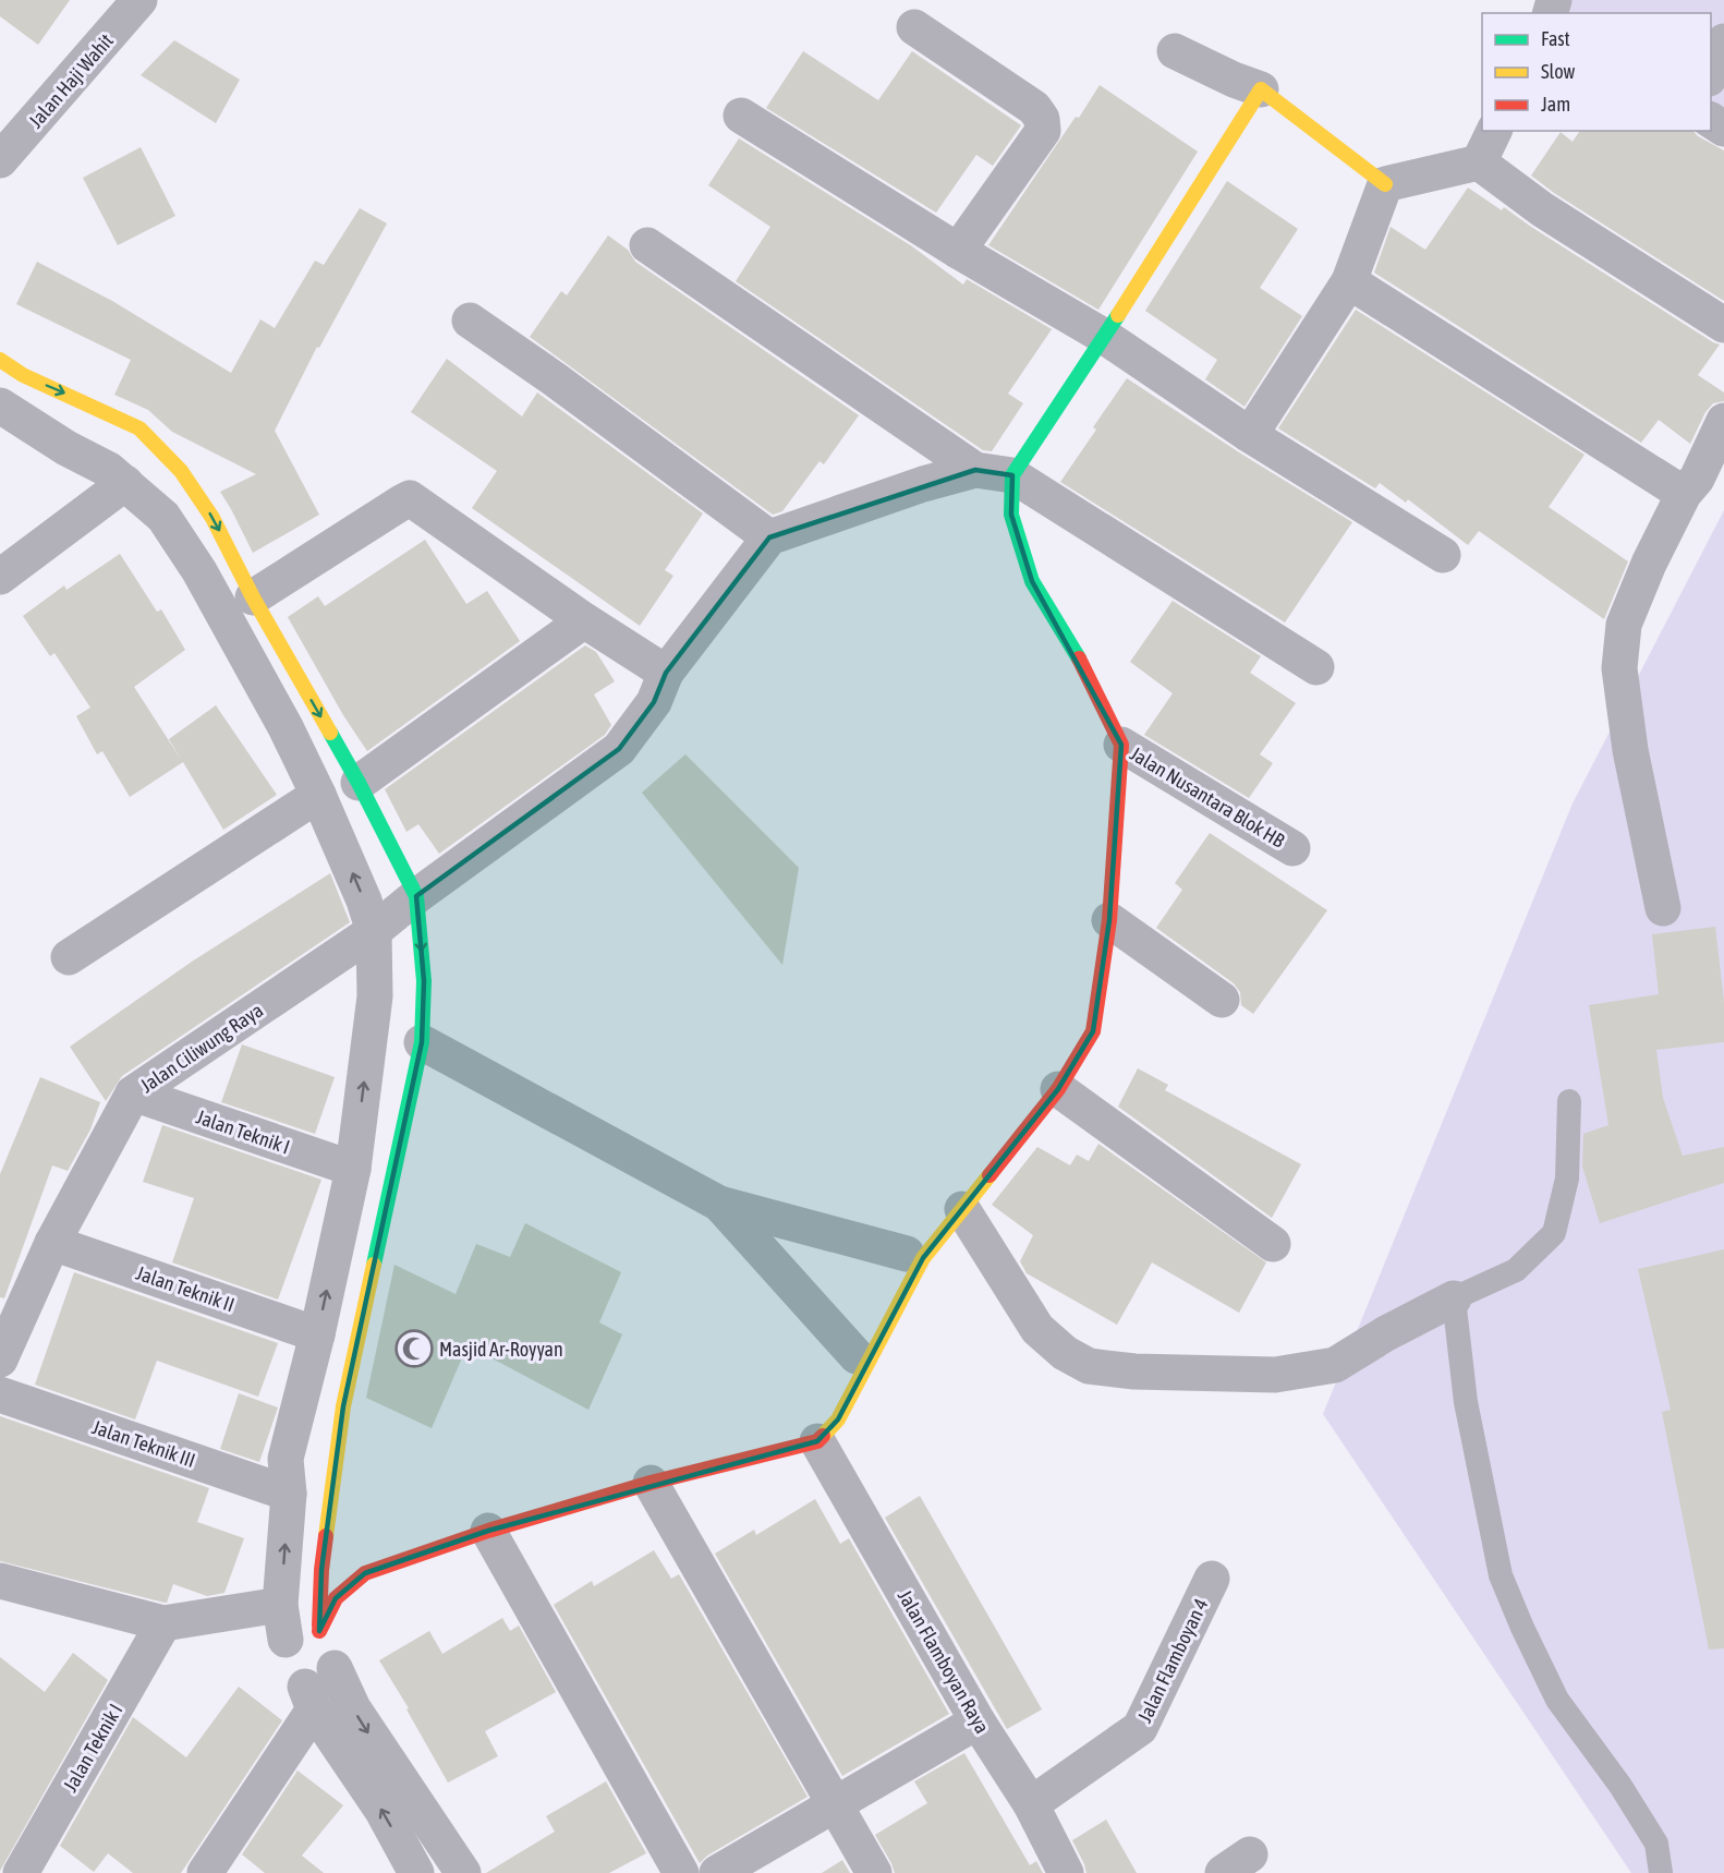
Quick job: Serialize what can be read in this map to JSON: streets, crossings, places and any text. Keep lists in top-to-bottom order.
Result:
{
  "streets": {
    "street": [
      "Jalan Haji Wahit",
      "Jalan Nusantara Blok HB",
      "Jalan Ciliwung Raya",
      "Jalan Teknik I",
      "Jalan Teknik II",
      "Jalan Teknik III",
      "Jalan Flamboyan 4",
      "Jalan Flamboyan Raya"
    ]
  },
  "crossings": [
    ["Jalan Ciliwung Raya", "Jalan Teknik I"],
    ["Jalan Ciliwung Raya", "Jalan Teknik II"],
    ["Jalan Flamboyan 4", "Jalan Flamboyan Raya"]
  ],
  "places": {
    "mosque": ["Masjid Ar-Royyan"]
  },
  "legend": ["Fast", "Slow", "Jam"]
}
